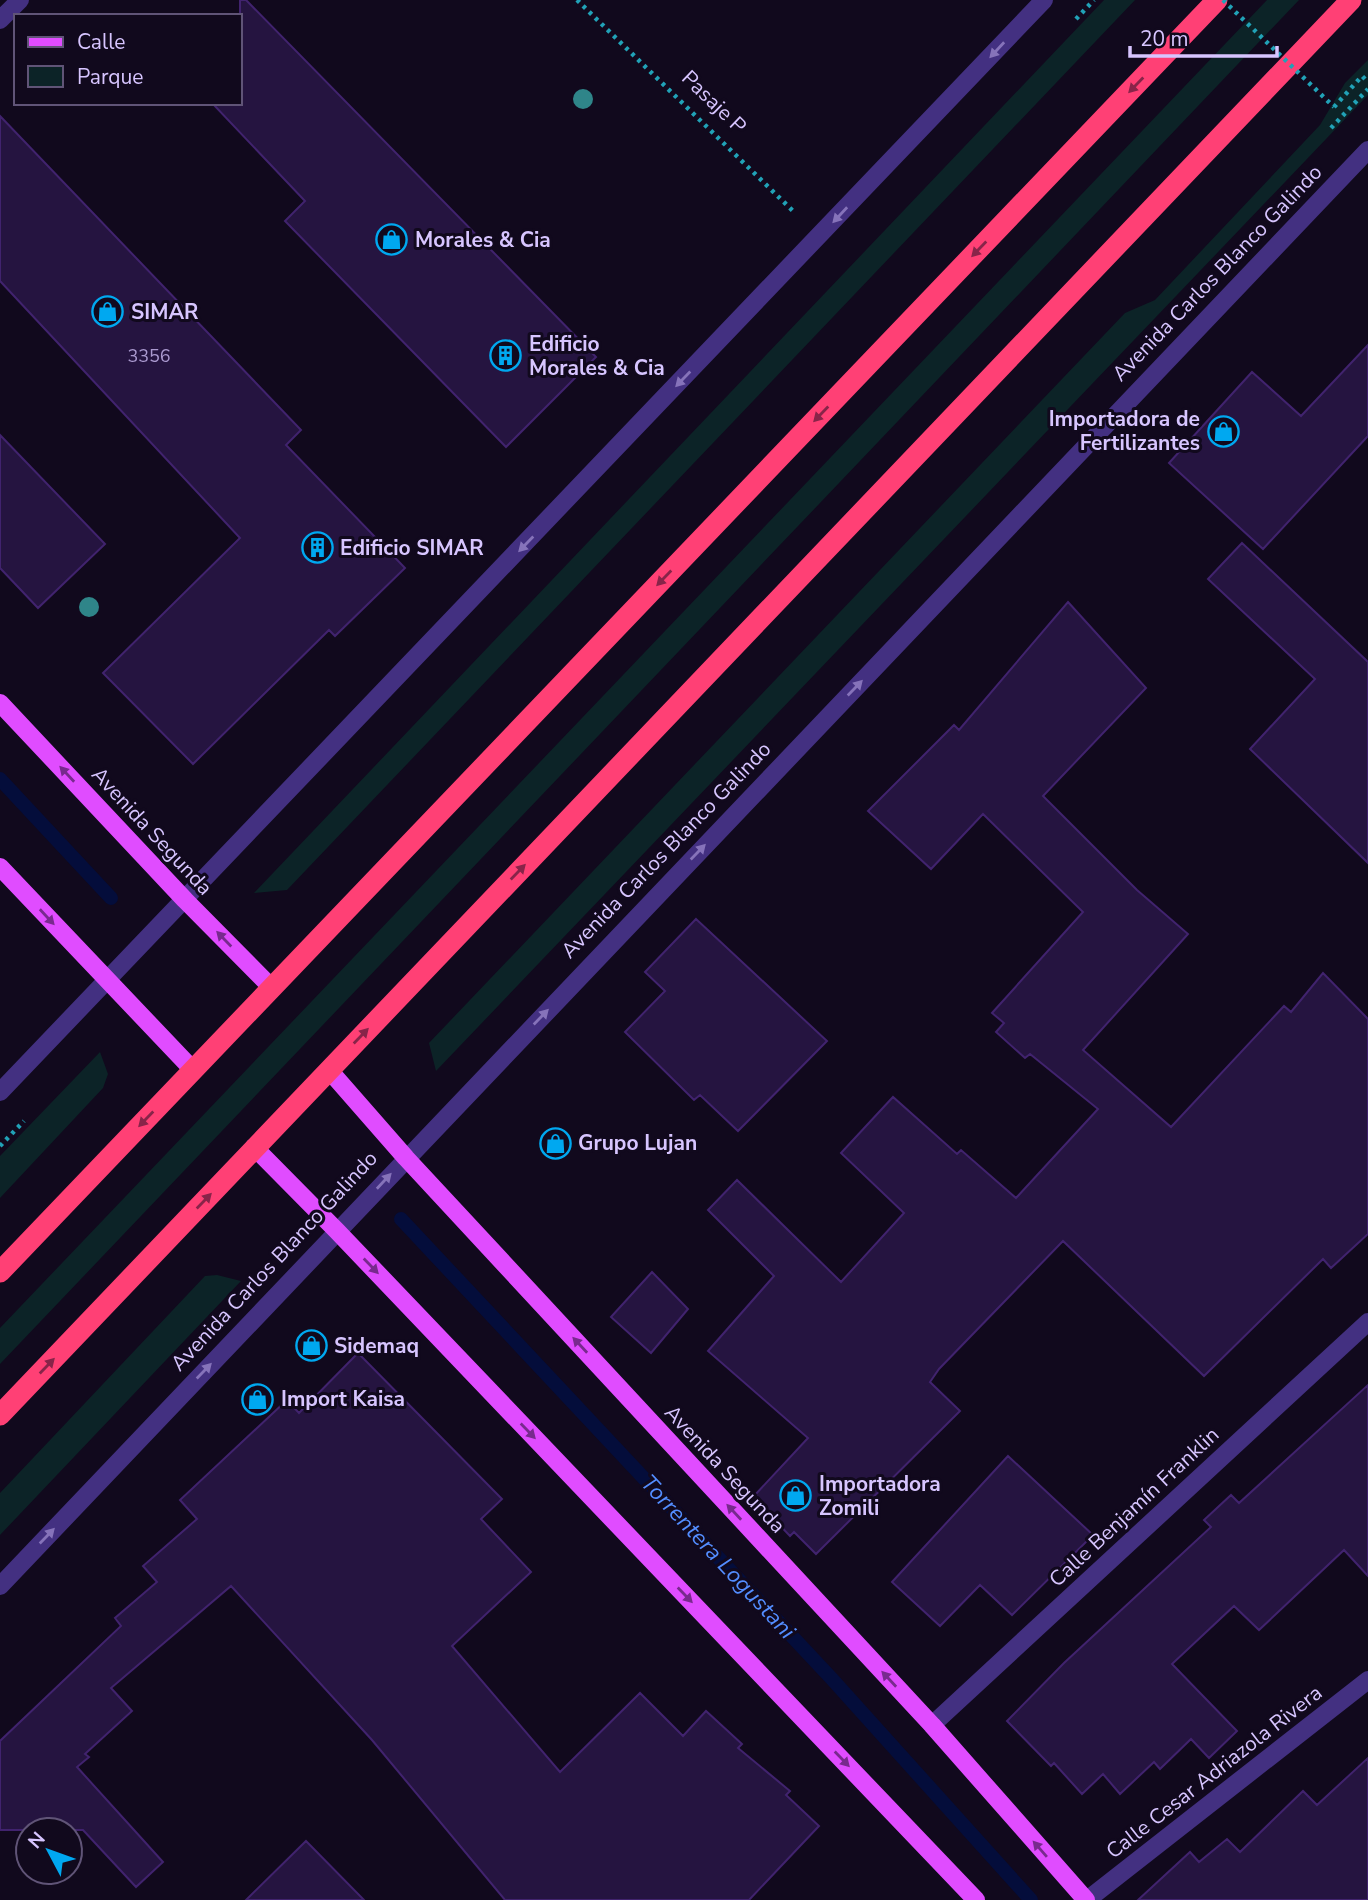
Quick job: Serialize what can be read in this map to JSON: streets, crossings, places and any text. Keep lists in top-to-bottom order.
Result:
{
  "streets": {
    "main road": ["Avenida Segunda"],
    "street": ["Avenida Carlos Blanco Galindo", "Calle Benjamín Franklin", "Calle Cesar Adriazola Rivera"],
    "path": ["Pasaje P"]
  },
  "crossings": [
    ["Avenida Carlos Blanco Galindo", "Avenida Segunda"],
    ["Avenida Segunda", "Calle Benjamín Franklin"],
    ["Avenida Segunda", "Calle Cesar Adriazola Rivera"]
  ],
  "one_way": ["Avenida Carlos Blanco Galindo"],
  "water": ["Torrentera Logustani"],
  "places": {
    "shop": [
      "Morales & Cia",
      "SIMAR",
      "Importadora de Fertilizantes",
      "Grupo Lujan",
      "Sidemaq",
      "Import Kaisa",
      "Importadora Zomili"
    ],
    "building": ["Edificio Morales & Cia", "Edificio SIMAR"]
  },
  "house_numbers": ["3356"],
  "legend": ["Calle", "Parque"],
  "scale_bar": "20 m",
  "north": "top left"
}
